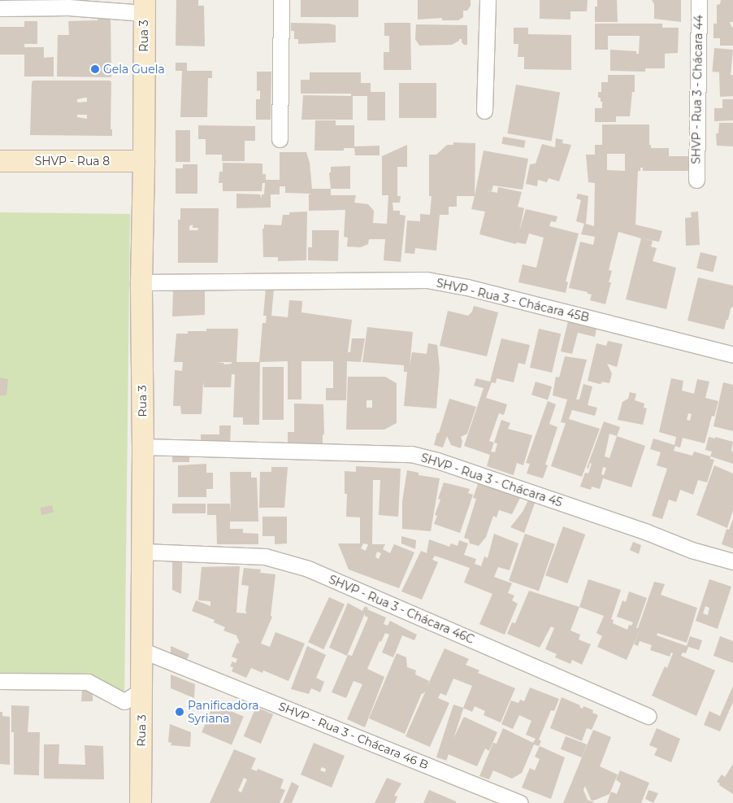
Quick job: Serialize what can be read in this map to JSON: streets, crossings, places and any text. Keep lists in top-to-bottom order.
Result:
{
  "streets": {
    "main road": ["Rua 3", "SHVP - Rua 8"],
    "street": [
      "SHVP - Rua 3 - Chácara 44",
      "SHVP - Rua 3 - Chácara 45B",
      "SHVP - Rua 3 - Chácara 45",
      "SHVP - Rua 3 - Chácara 46C",
      "SHVP - Rua 3 - Chácara 46 B"
    ]
  },
  "crossings": [
    ["Rua 3", "SHVP - Rua 8"],
    ["Rua 3", "SHVP - Rua 3 - Chácara 45B"],
    ["Rua 3", "SHVP - Rua 3 - Chácara 45"],
    ["Rua 3", "SHVP - Rua 3 - Chácara 46C"],
    ["Rua 3", "SHVP - Rua 3 - Chácara 46 B"]
  ],
  "places": ["Gela Guela", "Panificadora Syriana"]
}
